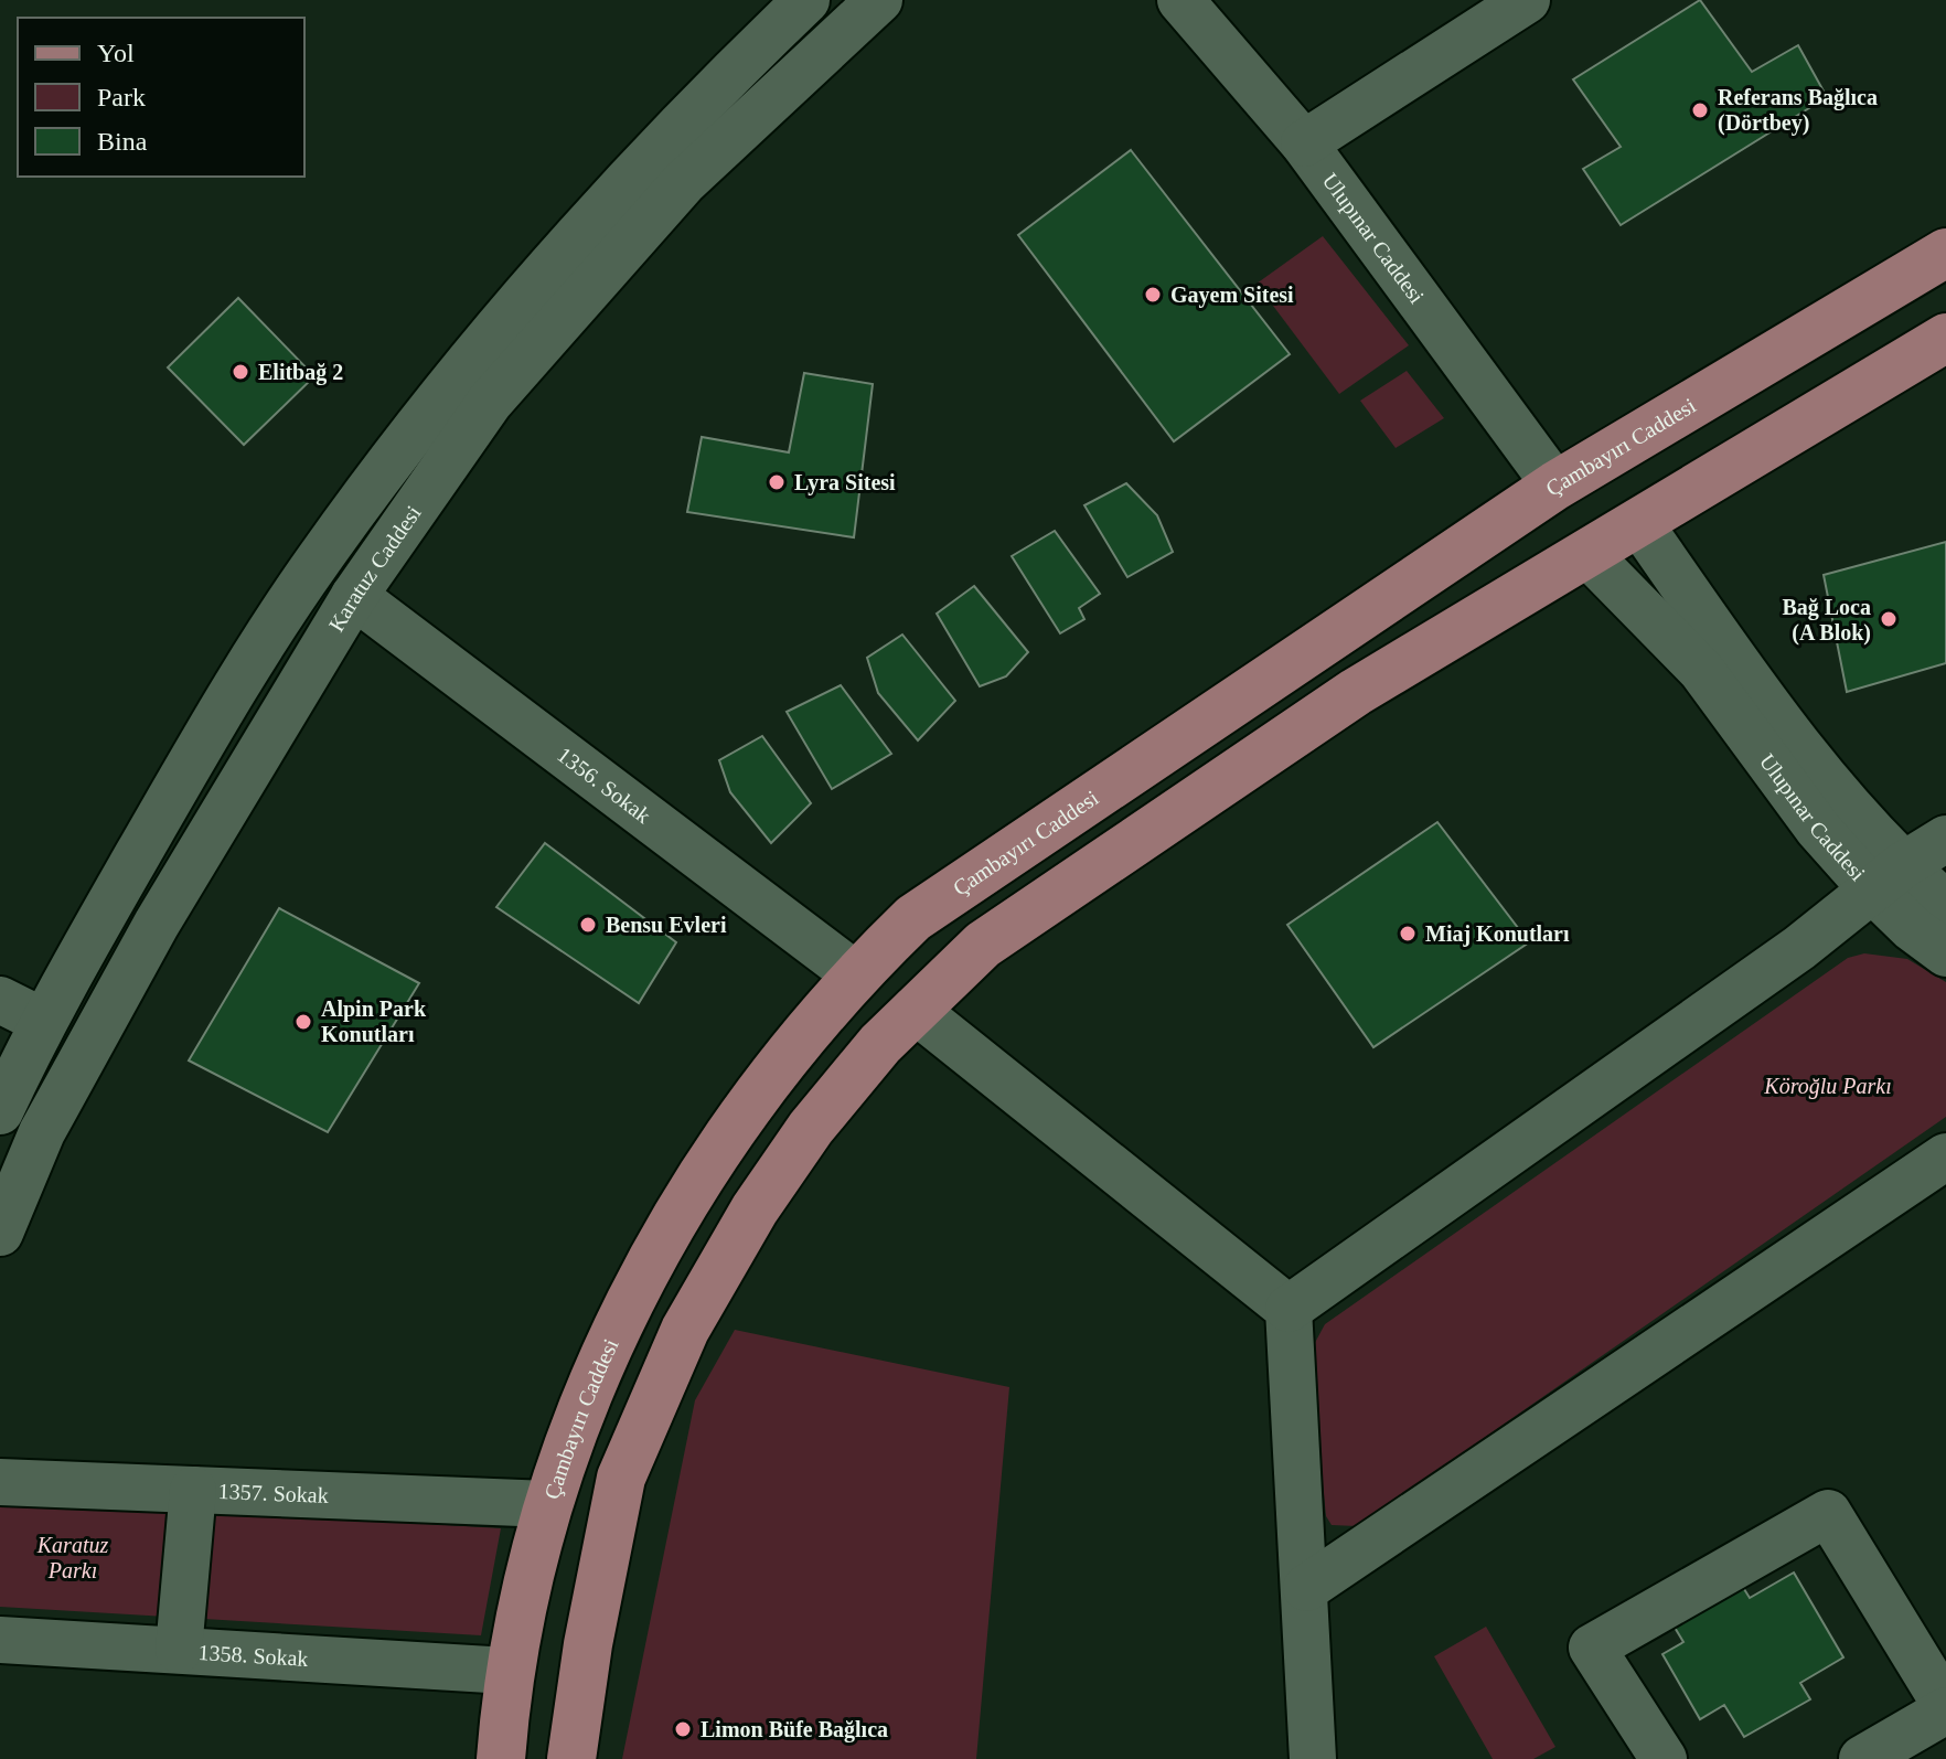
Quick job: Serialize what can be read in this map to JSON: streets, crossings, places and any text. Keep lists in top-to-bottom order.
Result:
{
  "streets": {
    "main road": ["Çambayırı Caddesi"],
    "street": [
      "Ulupınar Caddesi",
      "Karatuz Caddesi",
      "1356. Sokak",
      "1357. Sokak",
      "1358. Sokak"
    ]
  },
  "crossings": [
    ["Ulupınar Caddesi", "Çambayırı Caddesi"],
    ["Çambayırı Caddesi", "1356. Sokak"],
    ["Çambayırı Caddesi", "1357. Sokak"],
    ["Çambayırı Caddesi", "1358. Sokak"],
    ["Karatuz Caddesi", "1356. Sokak"]
  ],
  "parks": ["Köroğlu Parkı", "Karatuz Parkı"],
  "places": [
    "Referans Bağlıca (Dörtbey)",
    "Gayem Sitesi",
    "Elitbağ 2",
    "Lyra Sitesi",
    "Bağ Loca (A Blok)",
    "Bensu Evleri",
    "Miaj Konutları",
    "Alpin Park Konutları",
    "Limon Büfe Bağlıca"
  ],
  "legend": ["Yol", "Park", "Bina"]
}
